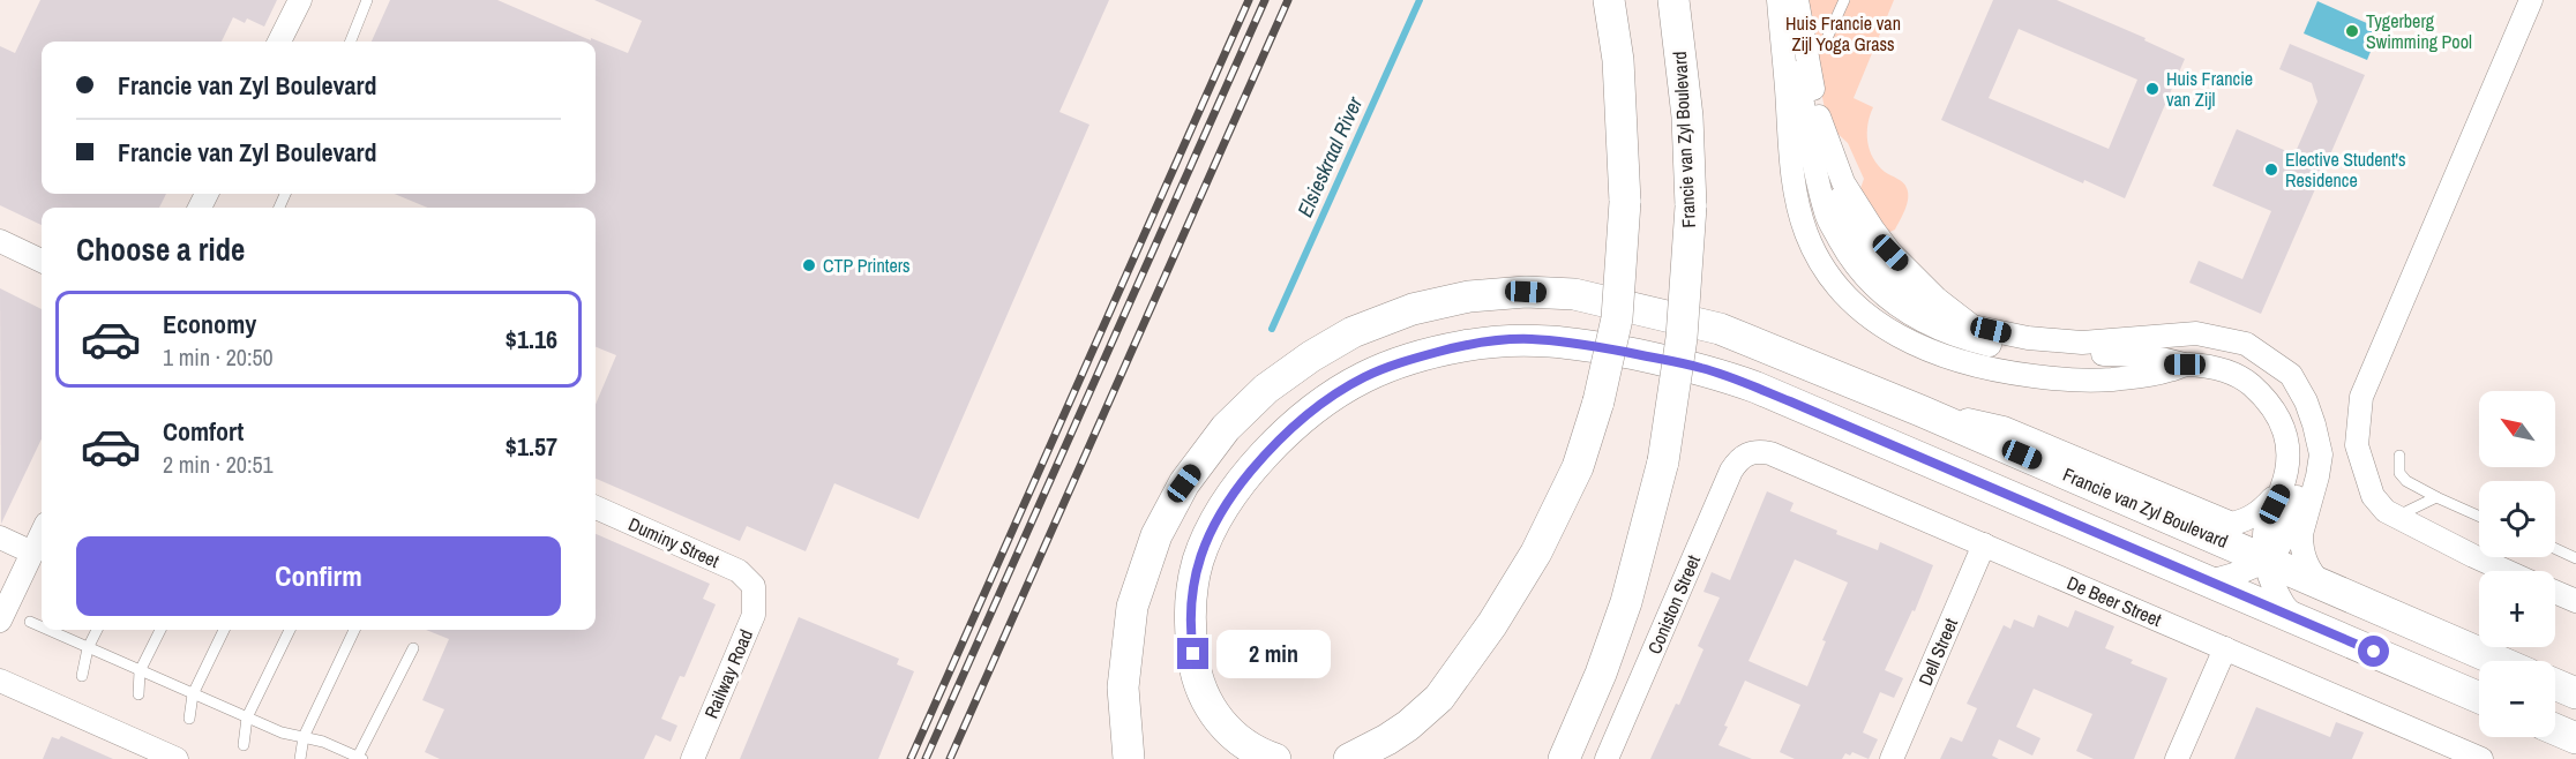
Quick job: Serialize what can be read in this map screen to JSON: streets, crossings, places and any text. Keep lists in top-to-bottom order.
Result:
{
  "streets": {
    "main road": ["Francie van Zyl Boulevard"],
    "street": [
      "Duminy Street",
      "De Beer Street",
      "Coniston Street",
      "Dell Street",
      "Railway Road"
    ]
  },
  "crossings": [
    ["Duminy Street", "Railway Road"],
    ["De Beer Street", "Coniston Street"],
    ["De Beer Street", "Dell Street"]
  ],
  "water": ["Elsieskraal River"],
  "parks": ["Huis Francie van Zijl Yoga Grass"],
  "places": [
    "Tygerberg Swimming Pool",
    "Huis Francie van Zijl",
    "Elective Student's Residence",
    "CTP Printers"
  ],
  "north": "top left",
  "page": {
    "banner": ["Francie van Zyl Boulevard", "Francie van Zyl Boulevard"],
    "heading": "Choose a ride",
    "list": [
      {
        "name": "Economy",
        "note": "1 min · 20:50",
        "value": "$1.16"
      },
      {
        "name": "Comfort",
        "note": "2 min · 20:51",
        "value": "$1.57"
      }
    ],
    "map_buttons": ["+", "−"],
    "buttons": "Confirm",
    "bubble": "2 min"
  }
}
